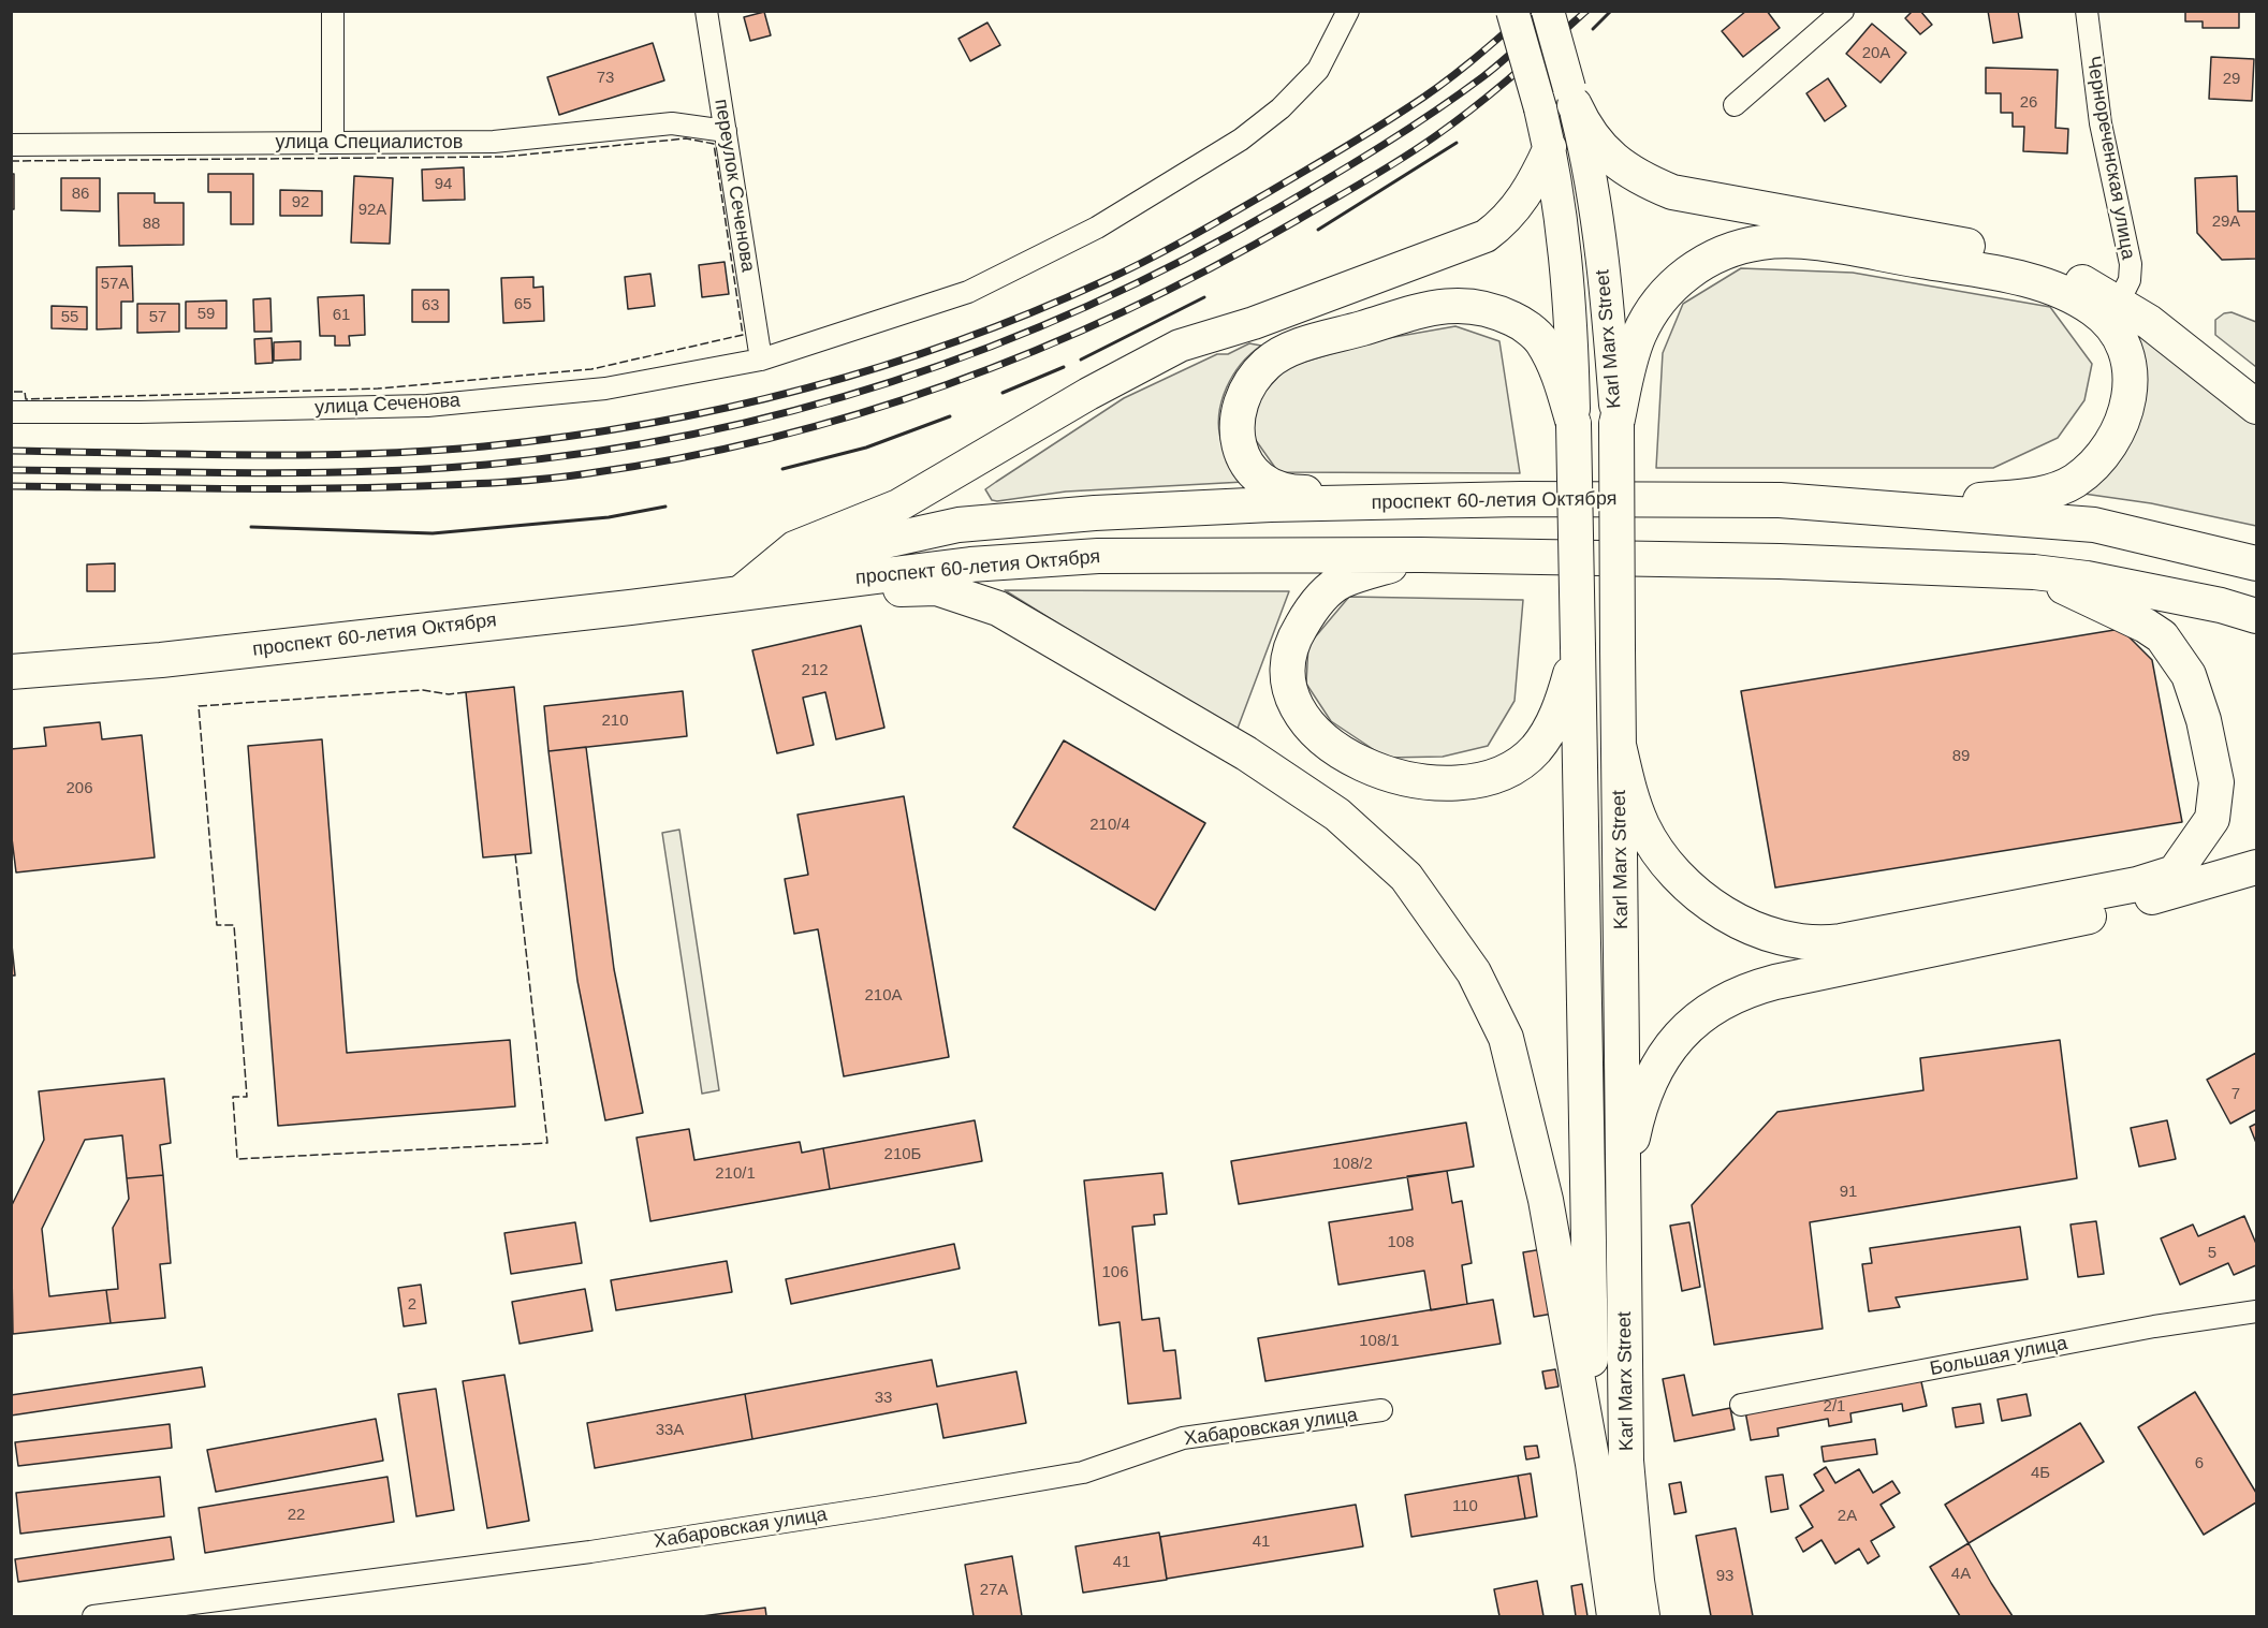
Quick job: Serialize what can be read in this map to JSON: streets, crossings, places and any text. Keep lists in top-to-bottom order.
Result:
{
  "streets": {
    "highway": ["Karl Marx Street", "проспект 60-летия Октября"],
    "street": [
      "улица Специалистов",
      "Чернореченская улица",
      "переулок Сеченова",
      "улица Сеченова",
      "Большая улица",
      "Хабаровская улица"
    ]
  },
  "crossings": [
    ["улица Специалистов", "переулок Сеченова"],
    ["переулок Сеченова", "улица Сеченова"]
  ],
  "house_numbers": [
    "20А",
    "73",
    "29",
    "26",
    "94",
    "86",
    "92",
    "92А",
    "29А",
    "88",
    "57А",
    "65",
    "63",
    "59",
    "61",
    "55",
    "57",
    "212",
    "210",
    "89",
    "206",
    "210/4",
    "210А",
    "7",
    "210Б",
    "108/2",
    "210/1",
    "91",
    "108",
    "5",
    "106",
    "2",
    "108/1",
    "33",
    "2/1",
    "33А",
    "6",
    "4Б",
    "110",
    "22",
    "2А",
    "41",
    "41",
    "4А",
    "93",
    "27А"
  ]
}
